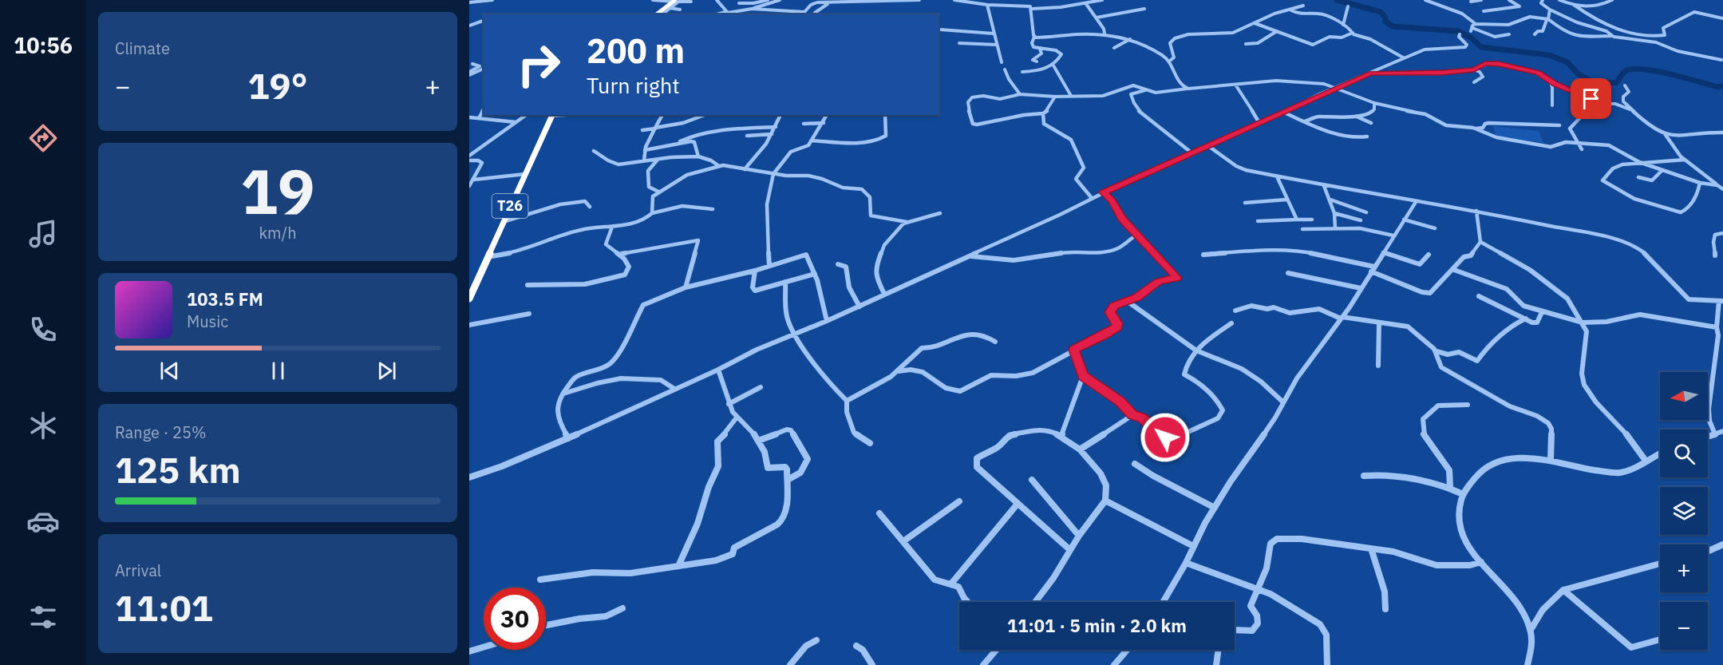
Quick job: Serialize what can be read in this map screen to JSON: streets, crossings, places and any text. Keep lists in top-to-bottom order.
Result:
{
  "streets": {
    "highway": ["T26"]
  },
  "north": "left",
  "page": {
    "tabs": "10:56",
    "tile": [
      "Climate",
      ["19", "km/h"],
      ["Range · 25%", "125 km"],
      ["Arrival", "11:01"]
    ],
    "turn": ["200 m", "Turn right"],
    "heat": ["−", "19°", "+"],
    "song": ["103.5 FM", "Music"],
    "map_buttons": ["+", "−"],
    "limit": "30",
    "trip": "11:01 · 5 min · 2.0 km"
  }
}
